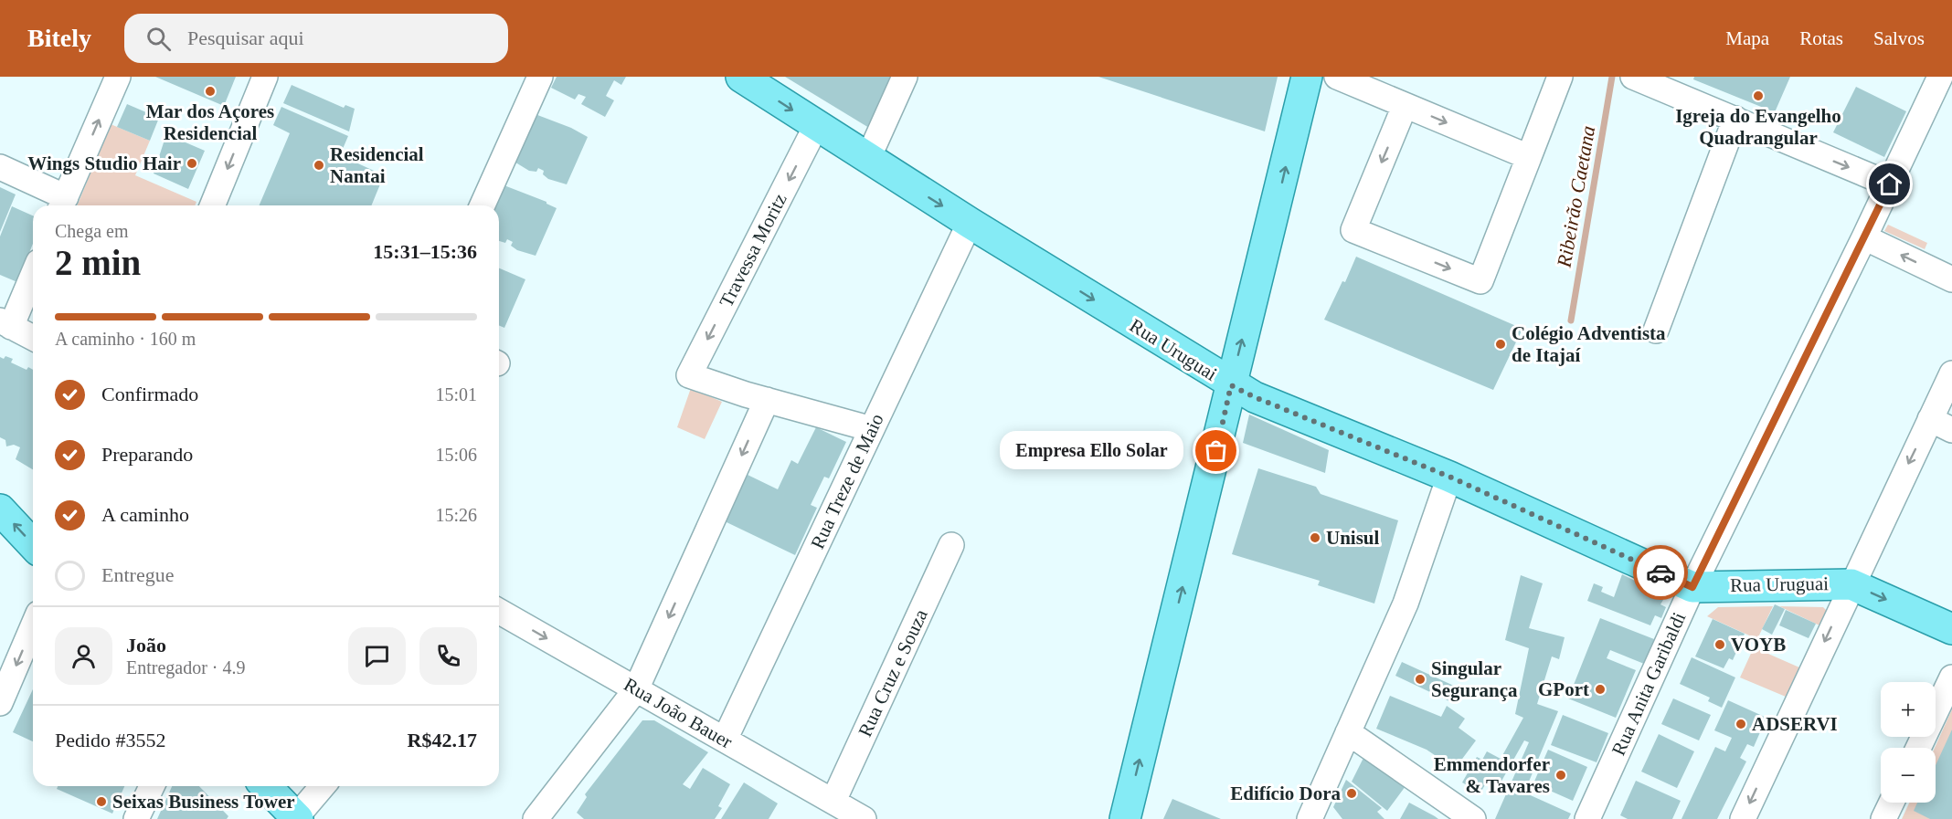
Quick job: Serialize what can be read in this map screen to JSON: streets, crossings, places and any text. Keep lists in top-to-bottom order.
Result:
{
  "streets": {
    "main road": ["Rua Uruguai"],
    "street": [
      "Travessa Moritz",
      "Rua Treze de Maio",
      "Rua Cruz e Souza",
      "Rua Anita Garibaldi",
      "Rua João Bauer"
    ]
  },
  "crossings": [
    ["Travessa Moritz", "Rua Uruguai"],
    ["Rua Uruguai", "Rua Treze de Maio"],
    ["Rua Uruguai", "Rua Anita Garibaldi"],
    ["Rua Treze de Maio", "Rua João Bauer"],
    ["Rua Cruz e Souza", "Rua João Bauer"]
  ],
  "one_way": ["Rua Uruguai", "Rua João Bauer"],
  "water": ["Ribeirão Caetana"],
  "places": [
    "Mar dos Açores Residencial",
    "Igreja do Evangelho Quadrangular",
    "Wings Studio Hair",
    "Residencial Nantai",
    "Colégio Adventista de Itajaí",
    "Empresa Ello Solar",
    "Unisul",
    "VOYB",
    "Singular Segurança",
    "GPort",
    "ADSERVI",
    "Emmendorfer & Tavares",
    "Edifício Dora",
    "Seixas Business Tower"
  ],
  "page": {
    "header": "Bitely",
    "search": "Pesquisar aqui",
    "nav": ["Mapa", "Rotas", "Salvos"],
    "heading": ["2 min", "Chega em", "15:31–15:36"],
    "panel": [
      "João",
      "Entregador · 4.9",
      "Pedido #3552",
      "R$42.17"
    ],
    "bar": "A caminho · 160 m",
    "list": [
      ["Confirmado", "15:01"],
      ["Preparando", "15:06"],
      ["A caminho", "15:26"],
      "Entregue"
    ],
    "bubble": "Empresa Ello Solar",
    "map_buttons": ["+", "−"]
  }
}
